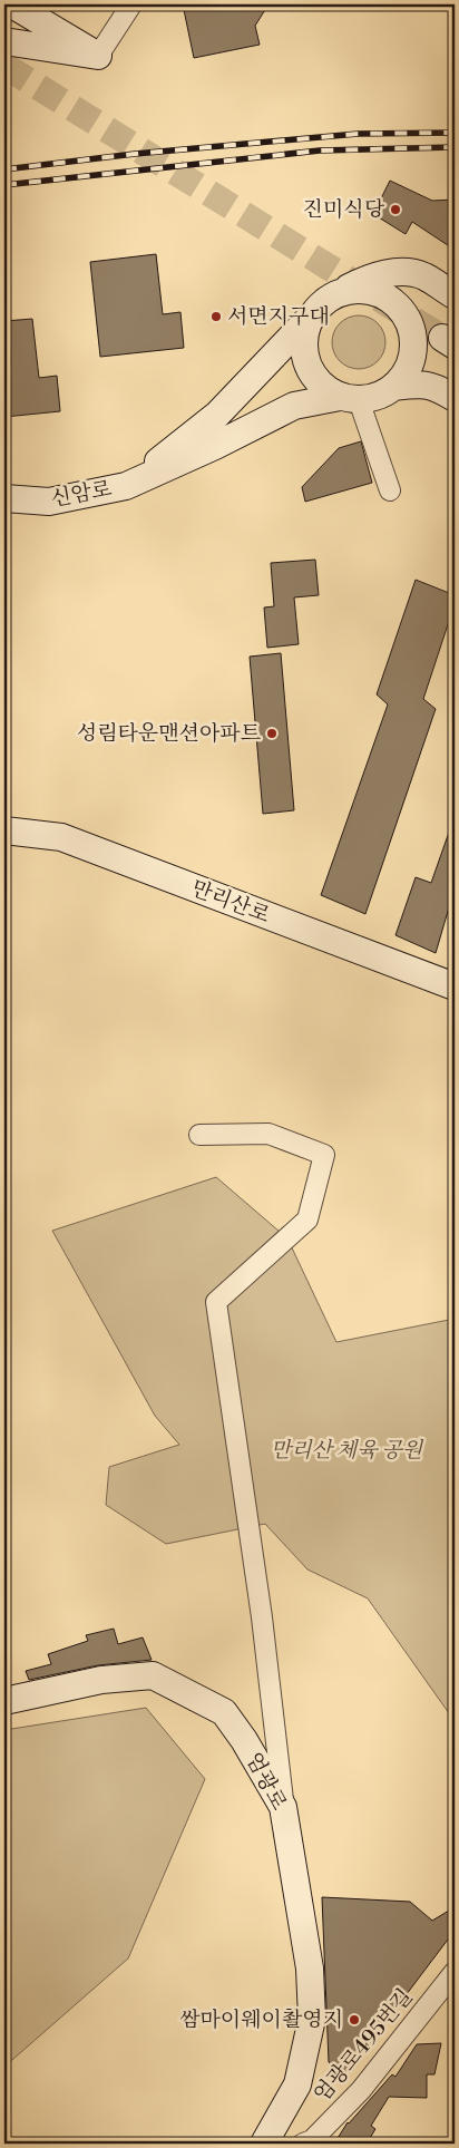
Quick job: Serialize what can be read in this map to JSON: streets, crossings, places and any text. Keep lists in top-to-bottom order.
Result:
{
  "streets": {
    "main road": ["신암로", "만리산로", "엄광로"],
    "street": ["엄광로495번길"]
  },
  "parks": ["만리산 체육 공원"],
  "places": [
    "진미식당",
    "서면지구대",
    "성림타운맨션아파트",
    "쌈마이웨이촬영지"
  ]
}
